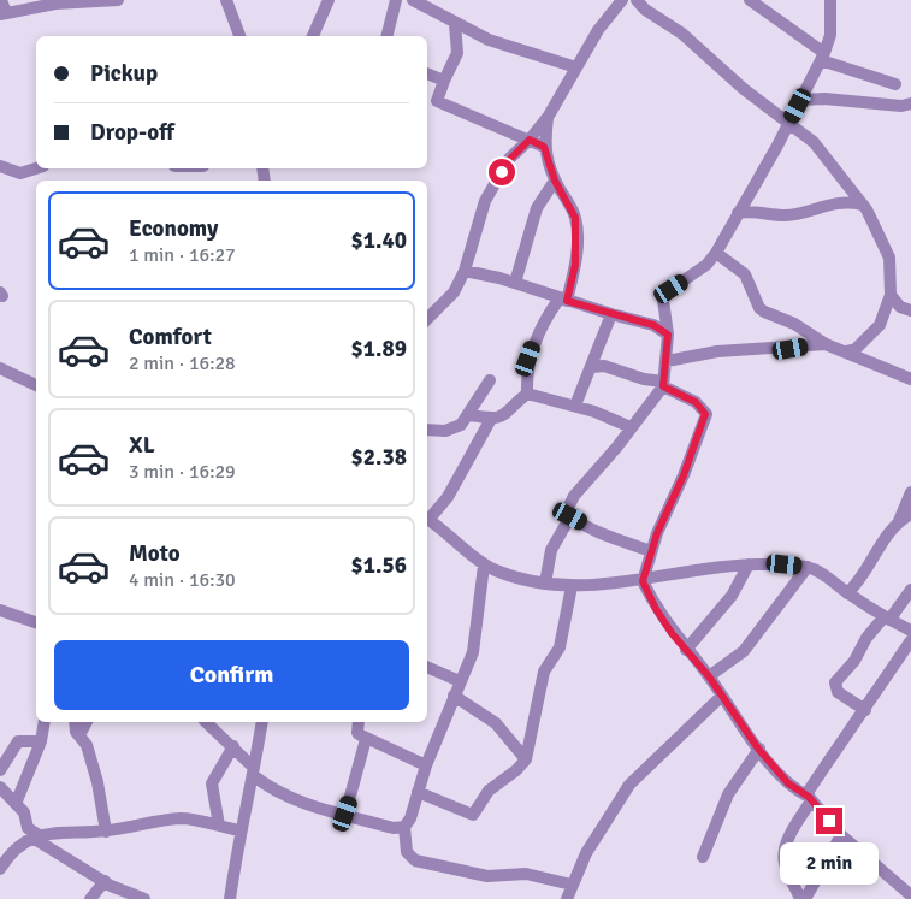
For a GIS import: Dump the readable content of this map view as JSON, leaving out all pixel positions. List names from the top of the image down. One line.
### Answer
{"page":{"banner":["Pickup","Drop-off"],"list":[{"name":"Economy","note":"1 min · 16:27","value":"$1.40"},{"name":"Comfort","note":"2 min · 16:28","value":"$1.89"},{"name":"XL","note":"3 min · 16:29","value":"$2.38"},{"name":"Moto","note":"4 min · 16:30","value":"$1.56"}],"buttons":"Confirm","bubble":"2 min"}}
